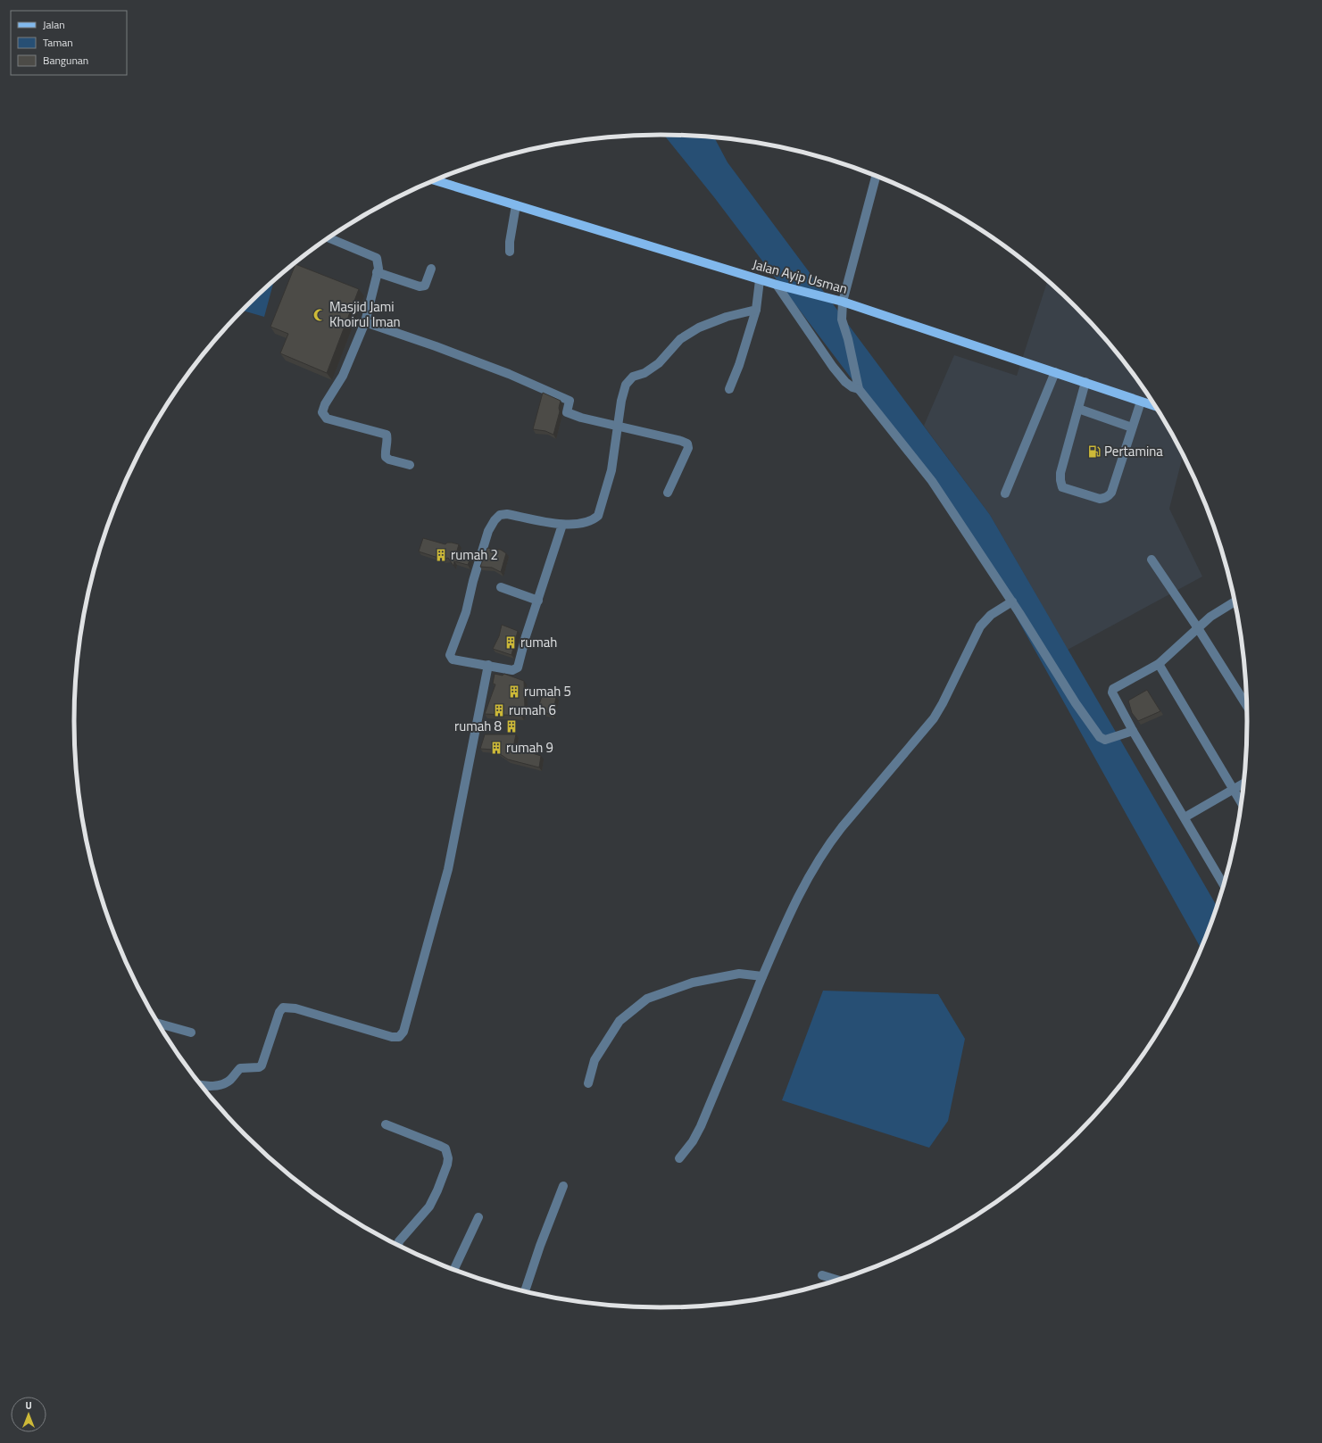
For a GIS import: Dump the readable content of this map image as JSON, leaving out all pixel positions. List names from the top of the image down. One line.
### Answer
{"streets":{"main road":["Jalan Ayip Usman"]},"places":{"mosque":["Masjid Jami Khoirul Iman"],"fuel station":["Pertamina"],"building":["rumah 2","rumah","rumah 5","rumah 6","rumah 8","rumah 9"]},"legend":["Jalan","Taman","Bangunan"],"north":"top"}
